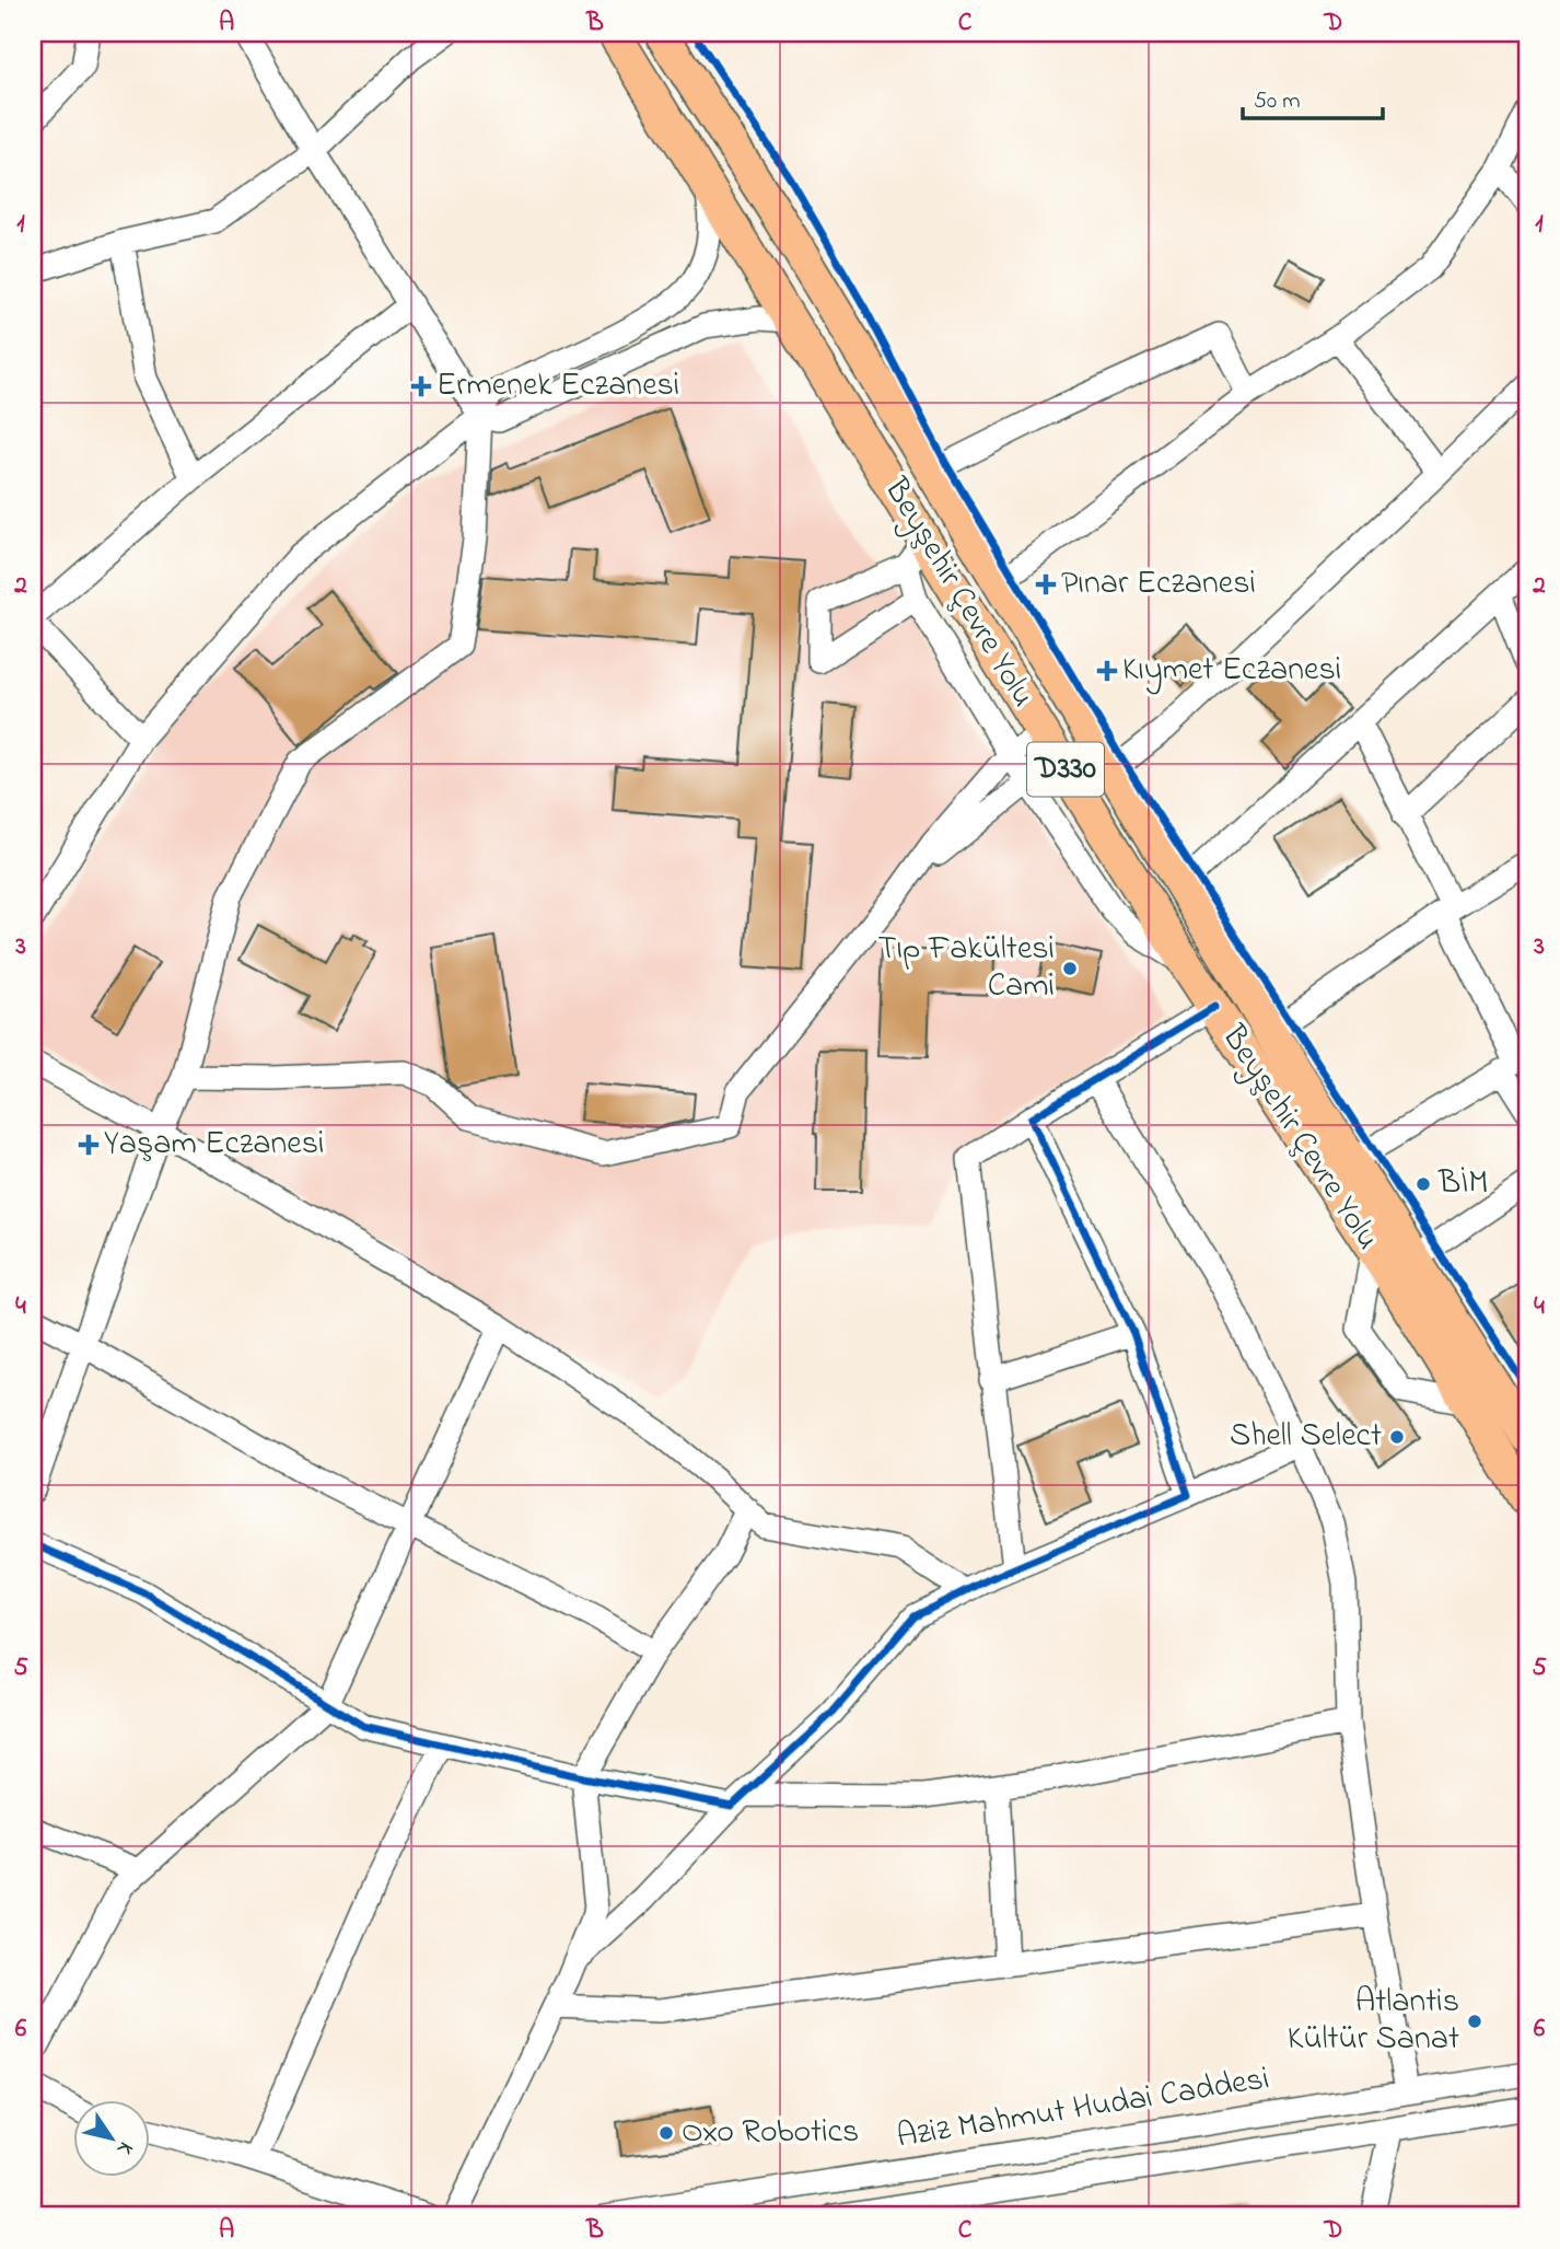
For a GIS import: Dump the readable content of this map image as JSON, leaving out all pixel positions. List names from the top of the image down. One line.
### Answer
{"streets":{"highway":["Beyşehir Çevre Yolu","D330"],"street":["Aziz Mahmut Hudai Caddesi"]},"places":{"health":["Ermenek Eczanesi","Pınar Eczanesi","Kıymet Eczanesi","Yaşam Eczanesi"],"other":["Tıp Fakültesi Cami","BİM","Shell Select","Atlantis Kültür Sanat","Oxo Robotics"]},"scale_bar":"50 m","north":"bottom right","grid":{"columns":["A","B","C","D"],"rows":["1","2","3","4","5","6"]}}
